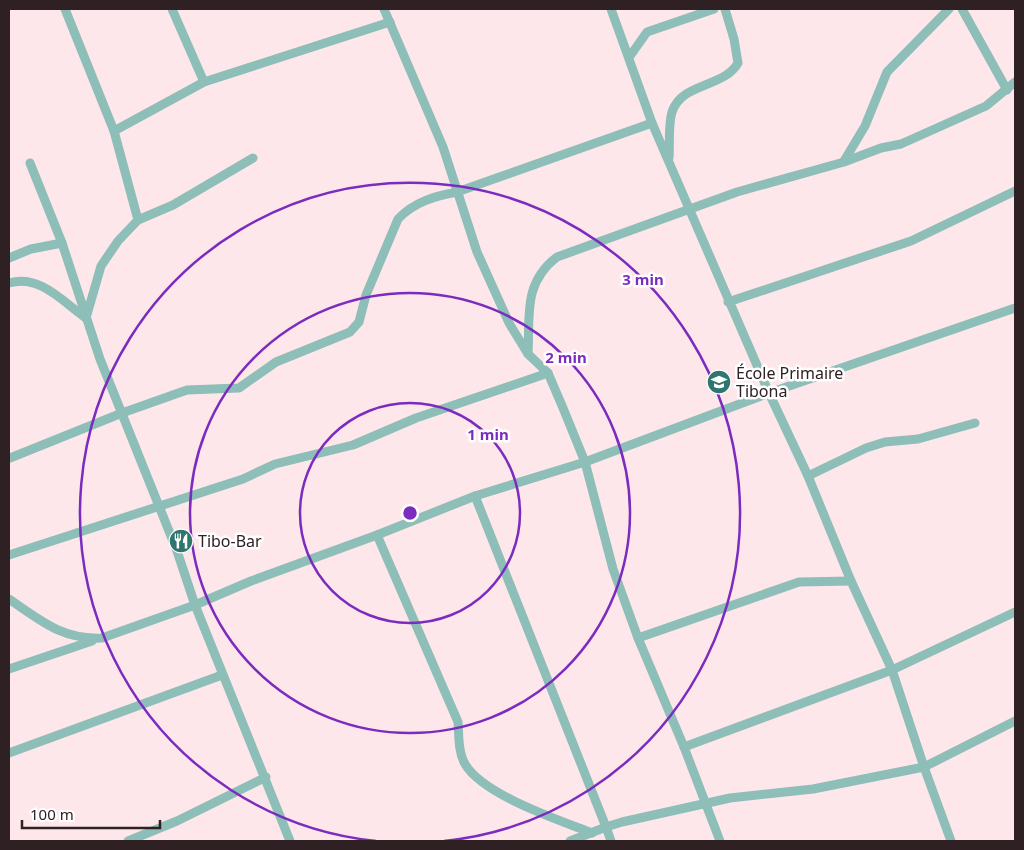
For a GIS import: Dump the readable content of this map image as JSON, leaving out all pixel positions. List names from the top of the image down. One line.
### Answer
{"places":{"school or university":["École Primaire Tibona"],"restaurant":["Tibo-Bar"]},"scale_bar":"100 m","rings":["3 min","2 min","1 min"]}
